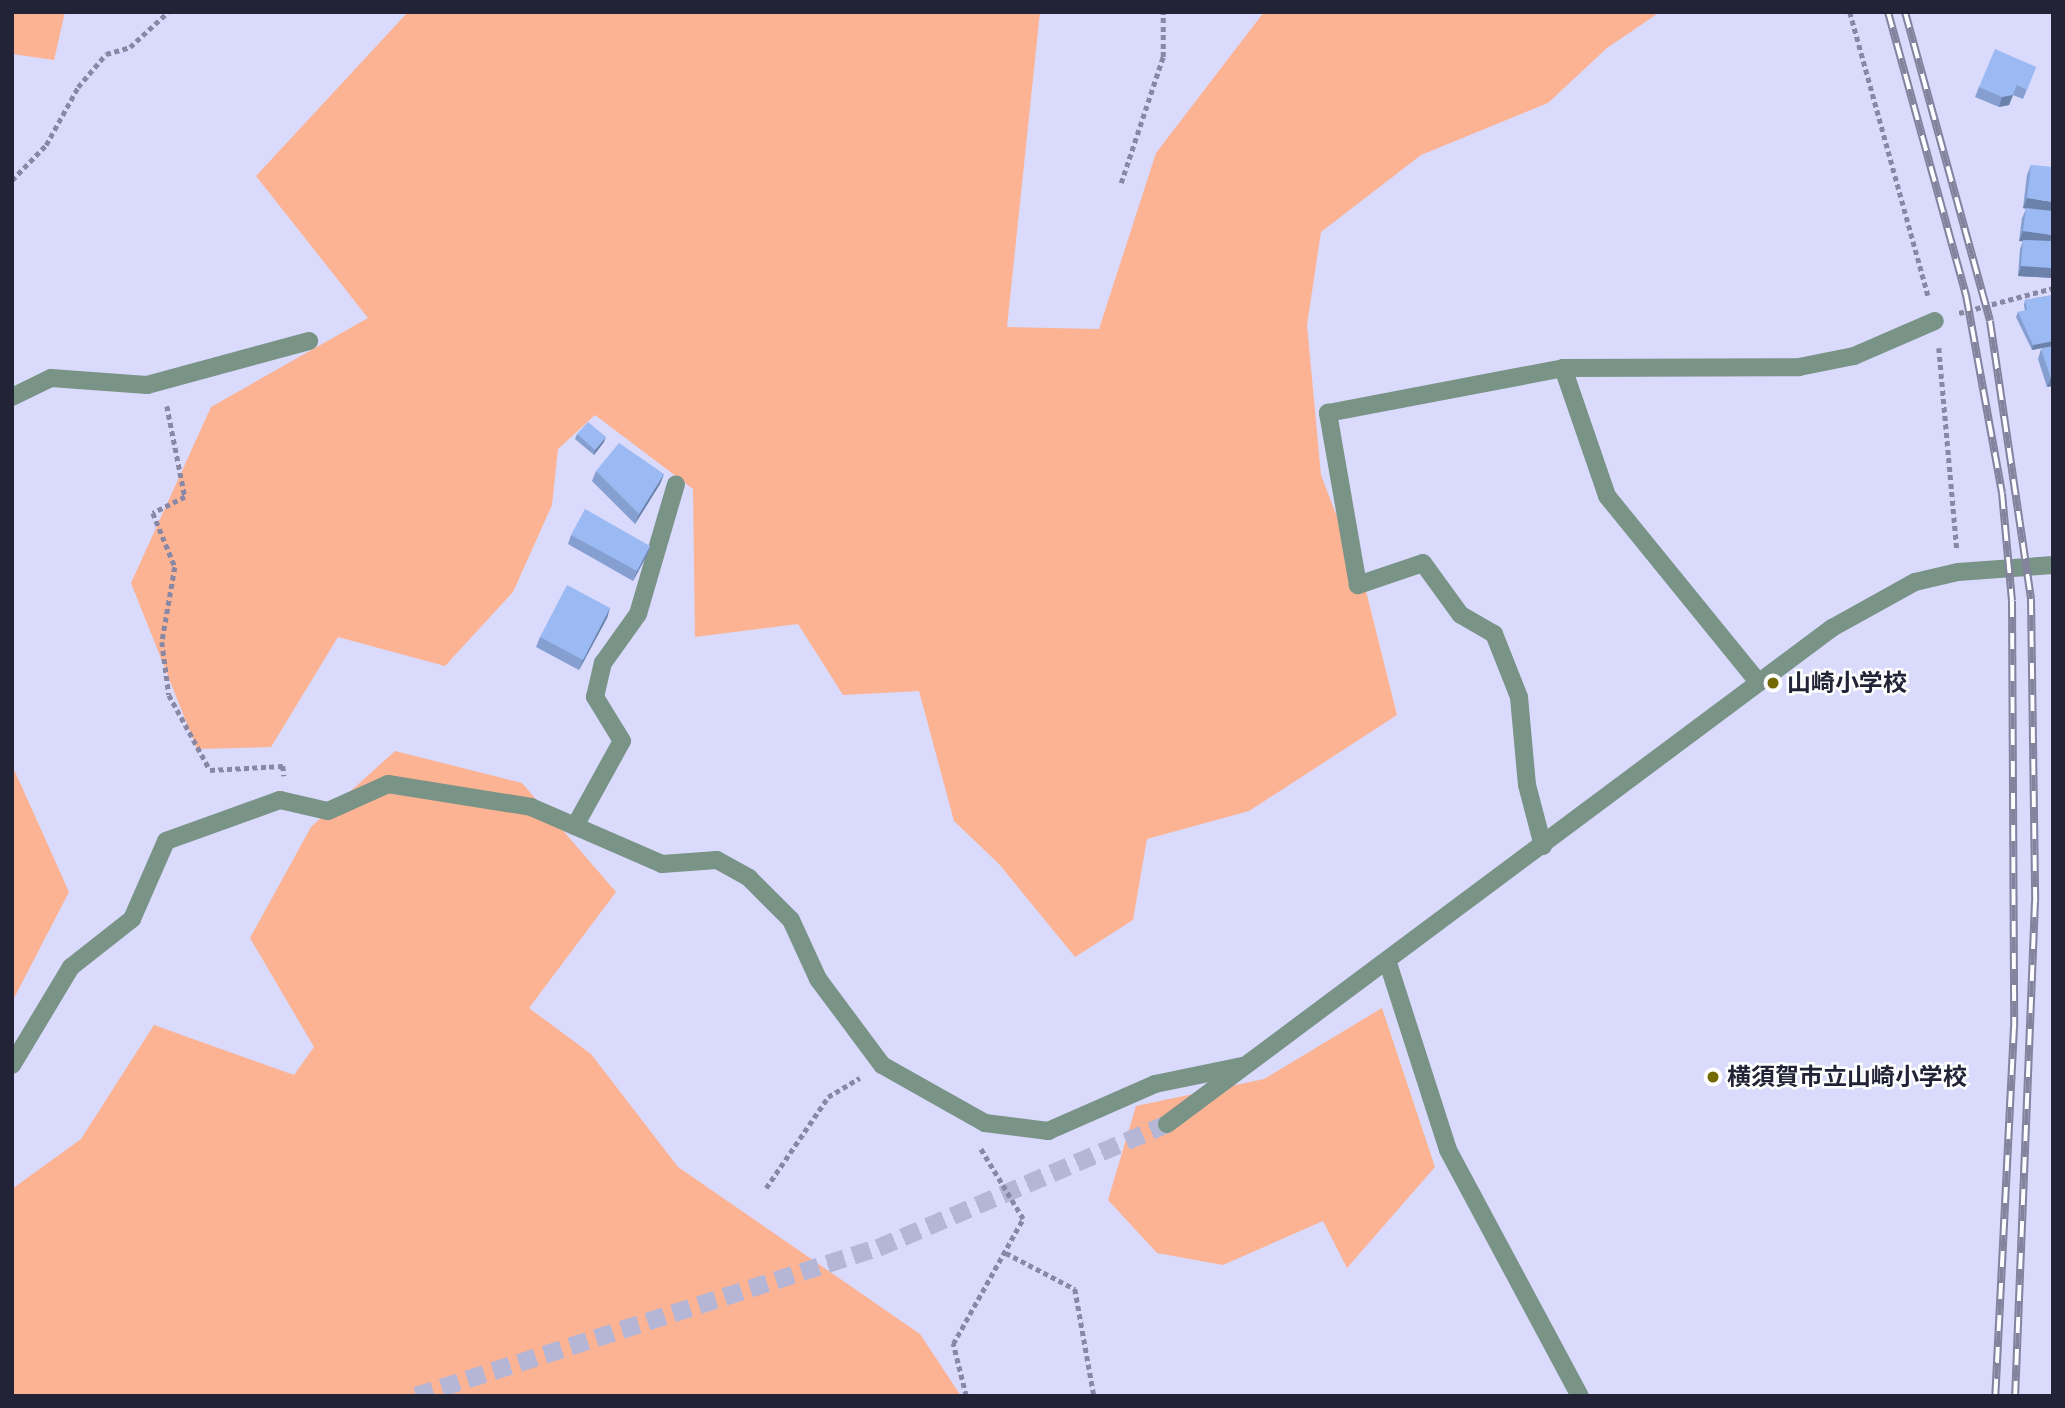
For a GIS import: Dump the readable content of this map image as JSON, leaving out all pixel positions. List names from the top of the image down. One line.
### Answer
{"places":["山崎小学校","横須賀市立山崎小学校"]}
